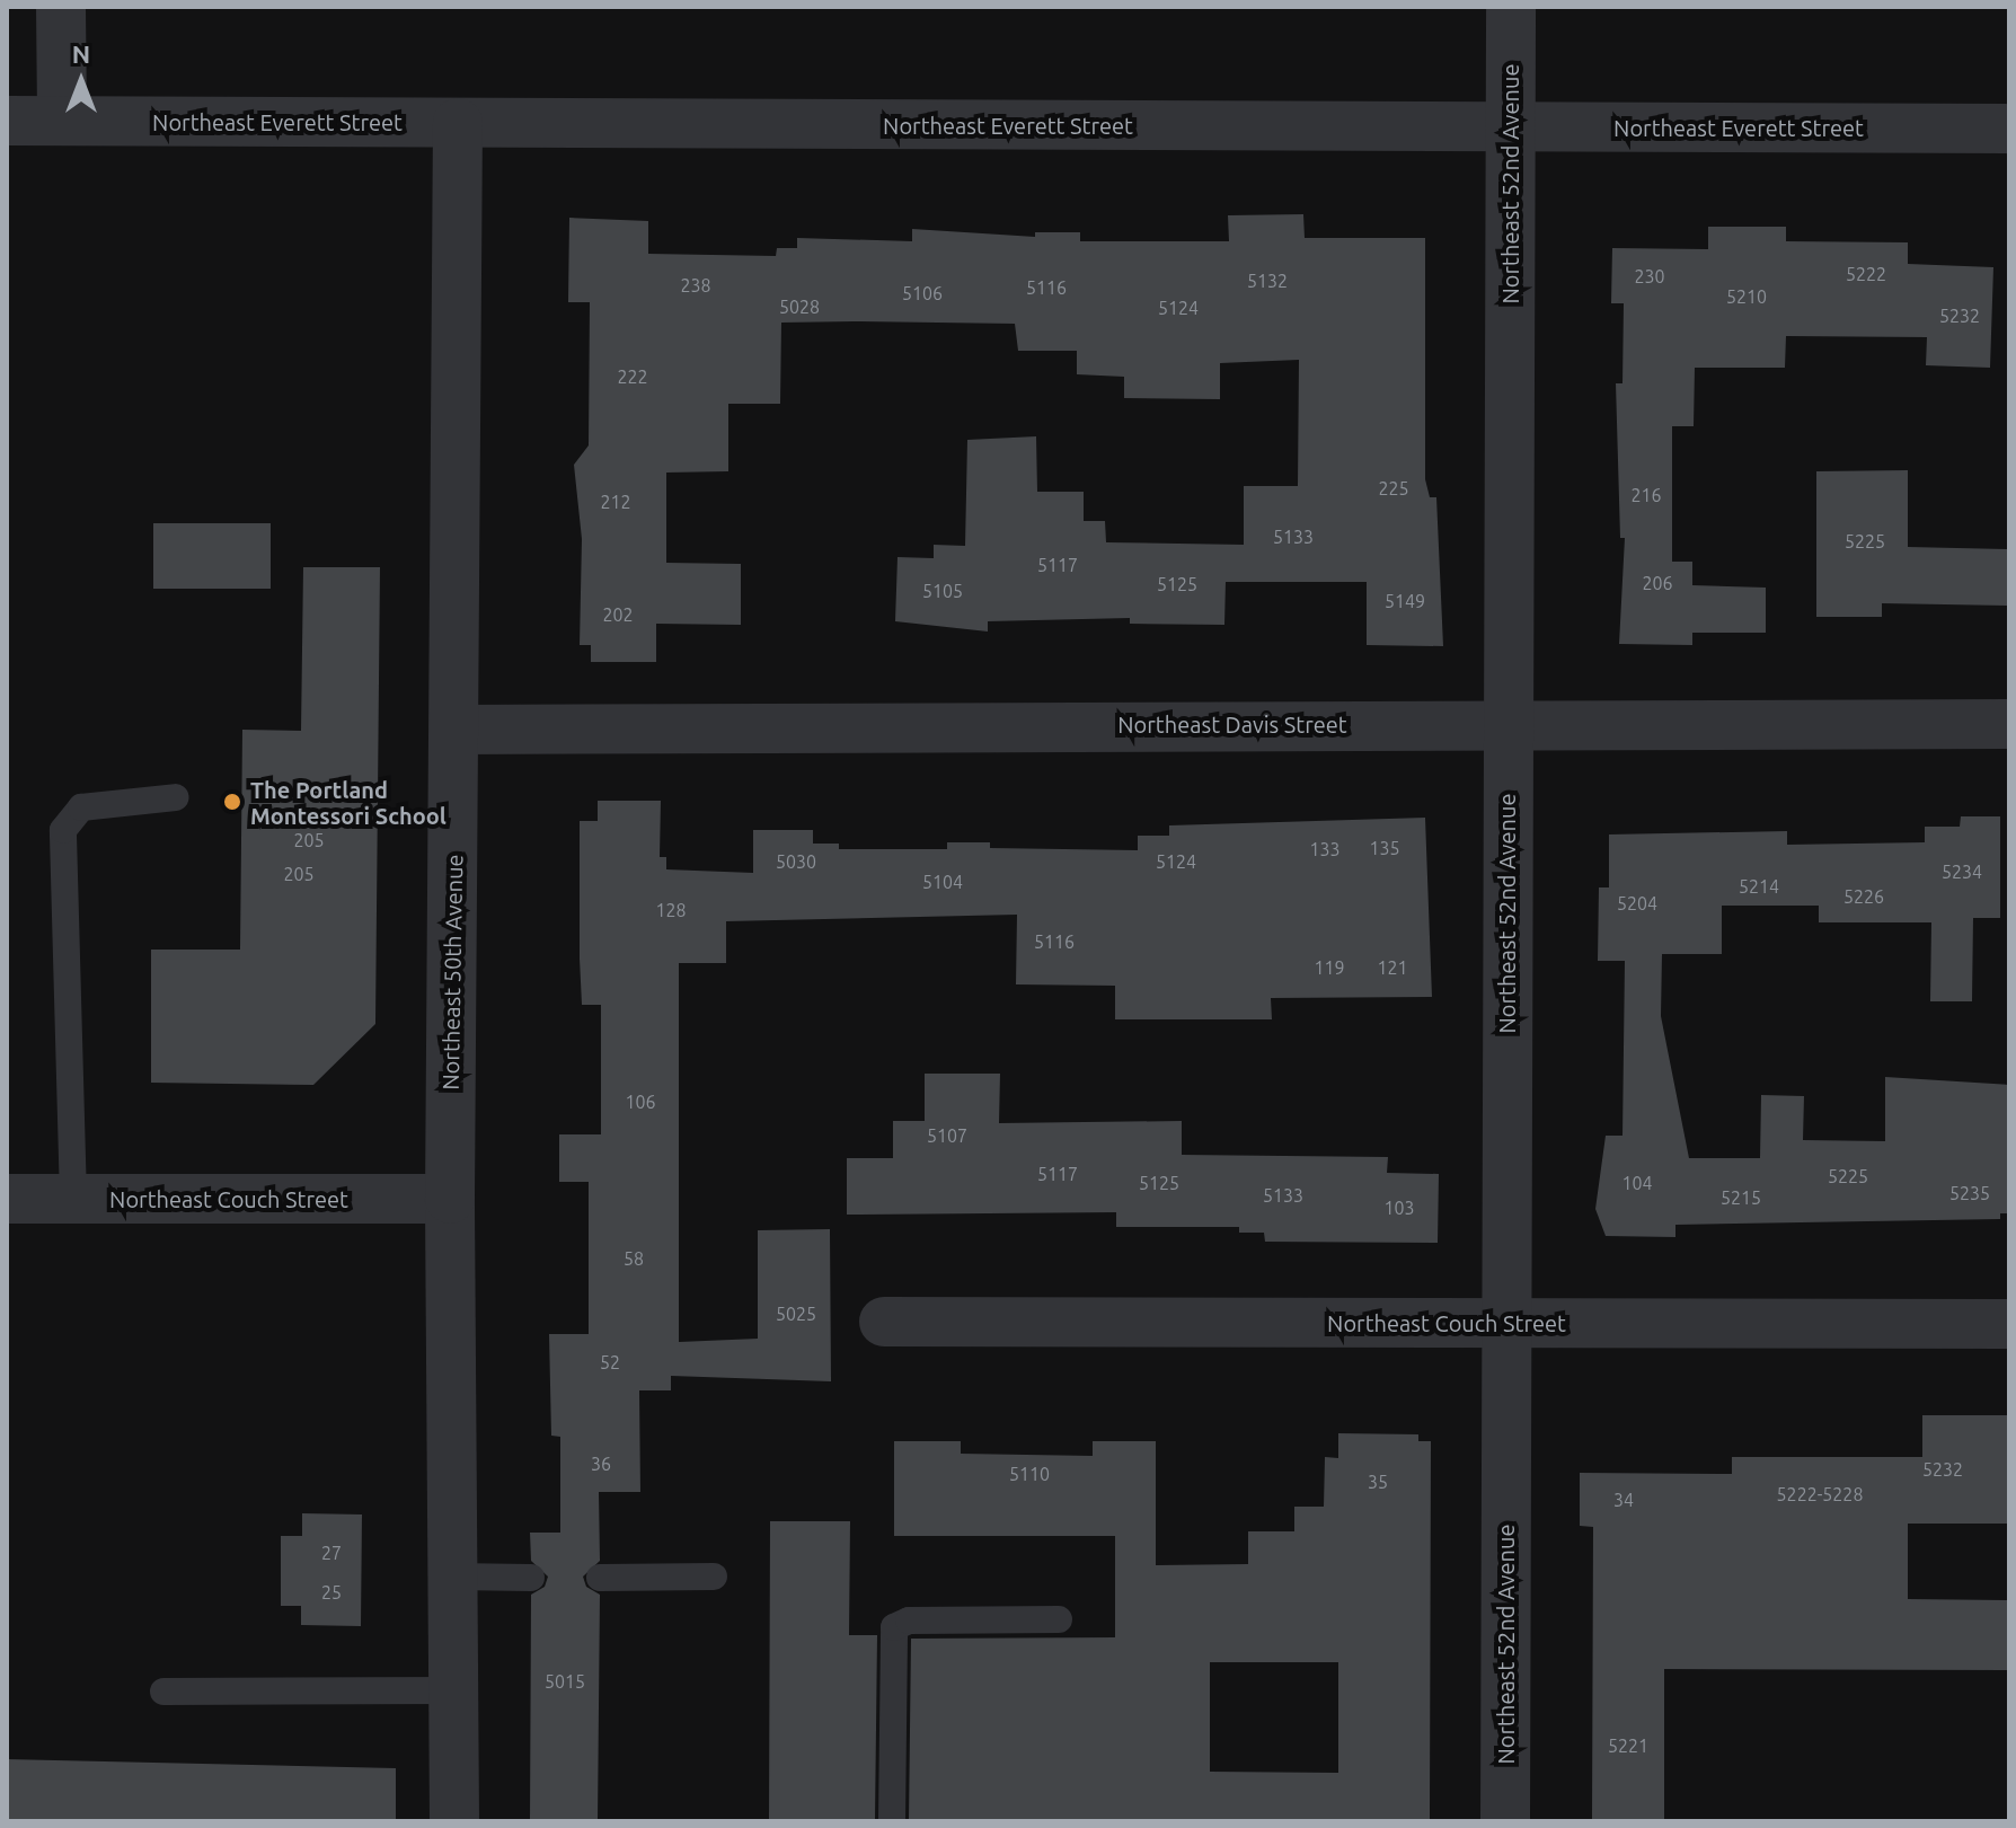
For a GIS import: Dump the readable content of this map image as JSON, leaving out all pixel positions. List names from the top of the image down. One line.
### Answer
{"streets":{"street":["Northeast Everett Street","Northeast 52nd Avenue","Northeast Davis Street","Northeast 50th Avenue","Northeast Couch Street"]},"crossings":[["Northeast Everett Street","Northeast 52nd Avenue"],["Northeast Everett Street","Northeast 50th Avenue"],["Northeast 52nd Avenue","Northeast Davis Street"],["Northeast 52nd Avenue","Northeast Couch Street"],["Northeast Davis Street","Northeast 50th Avenue"],["Northeast 50th Avenue","Northeast Couch Street"]],"places":["The Portland Montessori School"],"house_numbers":["5222","230","5132","238","5116","5106","5210","5028","5124","5232","222","225","216","212","5133","5225","5117","206","5125","5105","5149","202","205","135","133","5030","5124","5234","205","5104","5214","5226","5204","128","5116","119","121","106","5107","5117","5225","5125","104","5235","5133","5215","103","58","5025","52","36","5232","5110","35","5222-5228","34","27","25","5015","5221"],"north":"top"}
